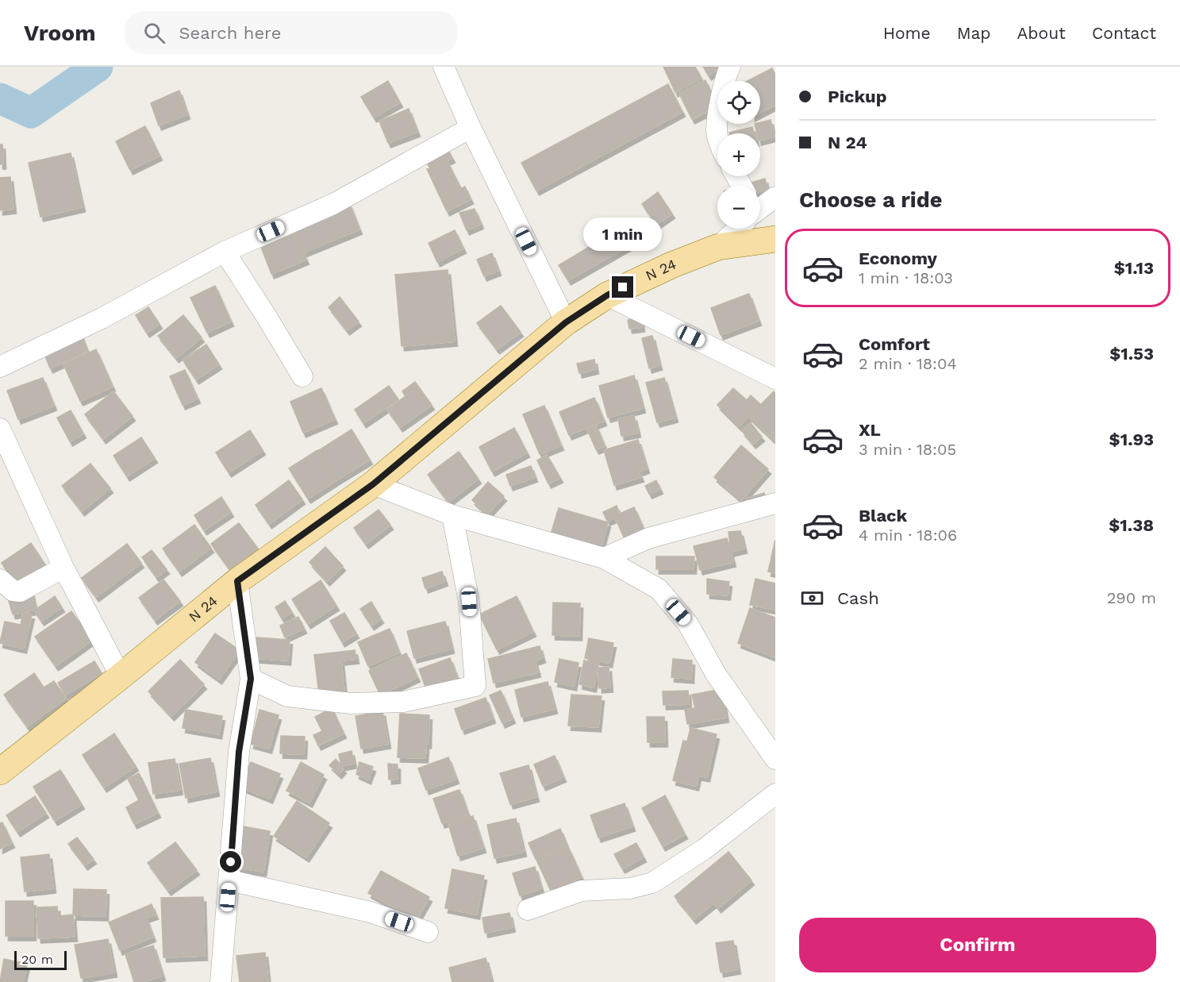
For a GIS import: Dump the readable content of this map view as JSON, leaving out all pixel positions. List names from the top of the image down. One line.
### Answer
{"streets":{"main road":["N 24"]},"scale_bar":"20 m","page":{"header":"Vroom","search":"Search here","nav":["Home","Map","About","Contact"],"banner":["Pickup","N 24"],"map_buttons":["+","−"],"heading":"Choose a ride","bubble":"1 min","list":[{"name":"Economy","note":"1 min · 18:03","value":"$1.13"},{"name":"Comfort","note":"2 min · 18:04","value":"$1.53"},{"name":"XL","note":"3 min · 18:05","value":"$1.93"},{"name":"Black","note":"4 min · 18:06","value":"$1.38"}],"pay":["Cash","290 m"],"buttons":"Confirm","scale":"20 m"}}
